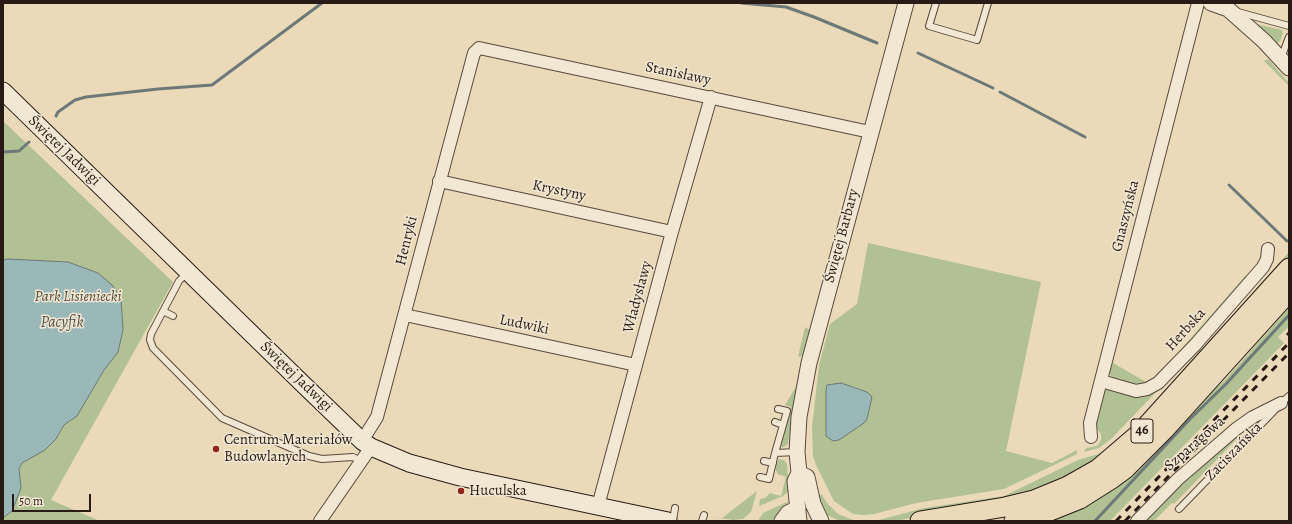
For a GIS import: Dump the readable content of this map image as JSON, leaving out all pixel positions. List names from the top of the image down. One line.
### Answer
{"streets":{"main road":["Świętej Jadwigi","46"],"street":["Stanisławy","Krystyny","Gnaszyńska","Świętej Barbary","Henryki","Władysławy","Ludwiki","Herbska","Szparagowa"],"lane":["Zaciszańska"]},"crossings":[["Stanisławy","Świętej Barbary"],["Stanisławy","Henryki"],["Stanisławy","Władysławy"],["Świętej Jadwigi","Henryki"],["Świętej Jadwigi","Władysławy"],["Krystyny","Henryki"],["Krystyny","Władysławy"],["Gnaszyńska","Herbska"],["Henryki","Ludwiki"],["Władysławy","Ludwiki"],["Szparagowa","Zaciszańska"]],"water":["Pacyfik"],"parks":["Park Lisieniecki"],"places":["Centrum Materiałów Budowlanych","Huculska"],"scale_bar":"50 m"}
